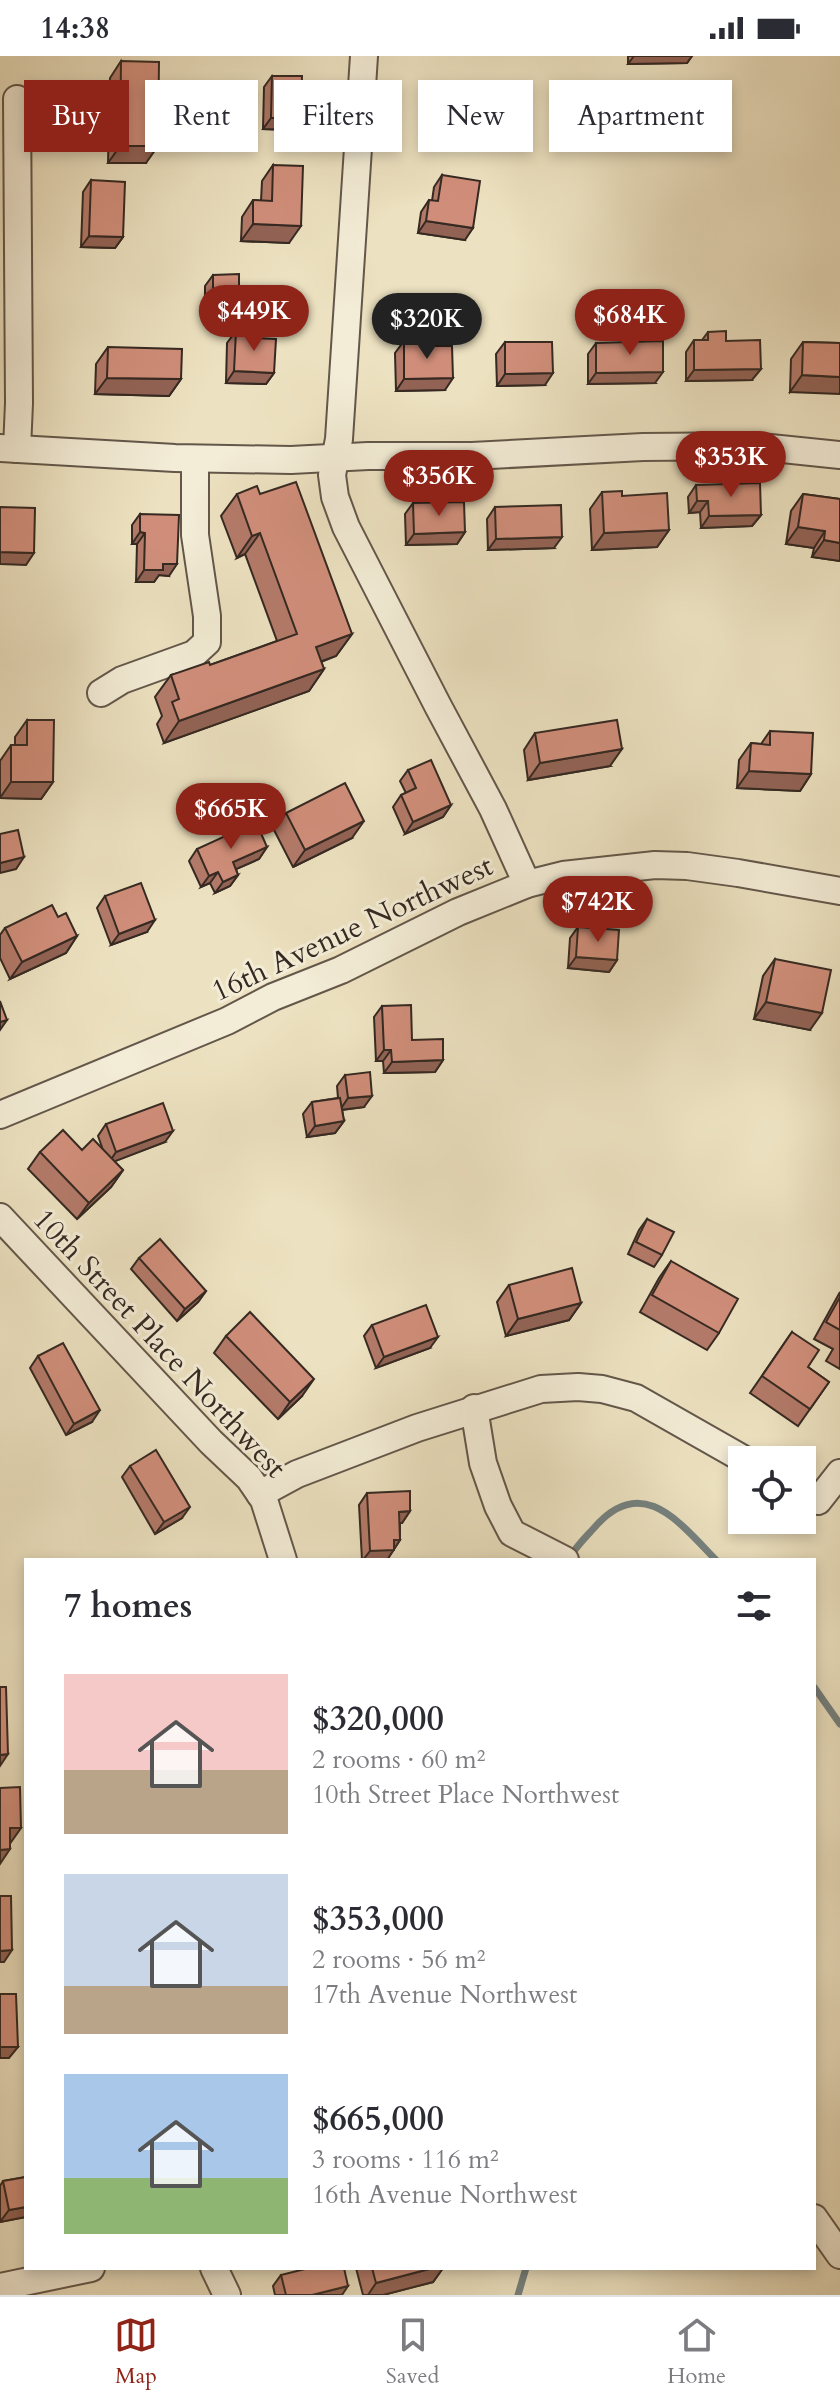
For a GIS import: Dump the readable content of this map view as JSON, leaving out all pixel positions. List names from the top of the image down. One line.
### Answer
{"streets":{"street":["16th Avenue Northwest","10th Street Place Northwest"]},"page":{"status":"14:38","chip":["Buy","Rent","Filters","New","Apartment"],"price":["$449K","$684K","$320K","$353K","$356K","$665K","$742K"],"heading":"7 homes","list":[{"name":"$320,000","note":"2 rooms · 60 m² · 10th Street Place Northwest"},{"name":"$353,000","note":"2 rooms · 56 m² · 17th Avenue Northwest"},{"name":"$665,000","note":"3 rooms · 116 m² · 16th Avenue Northwest"}],"tabs":["Map","Saved","Home"]}}
